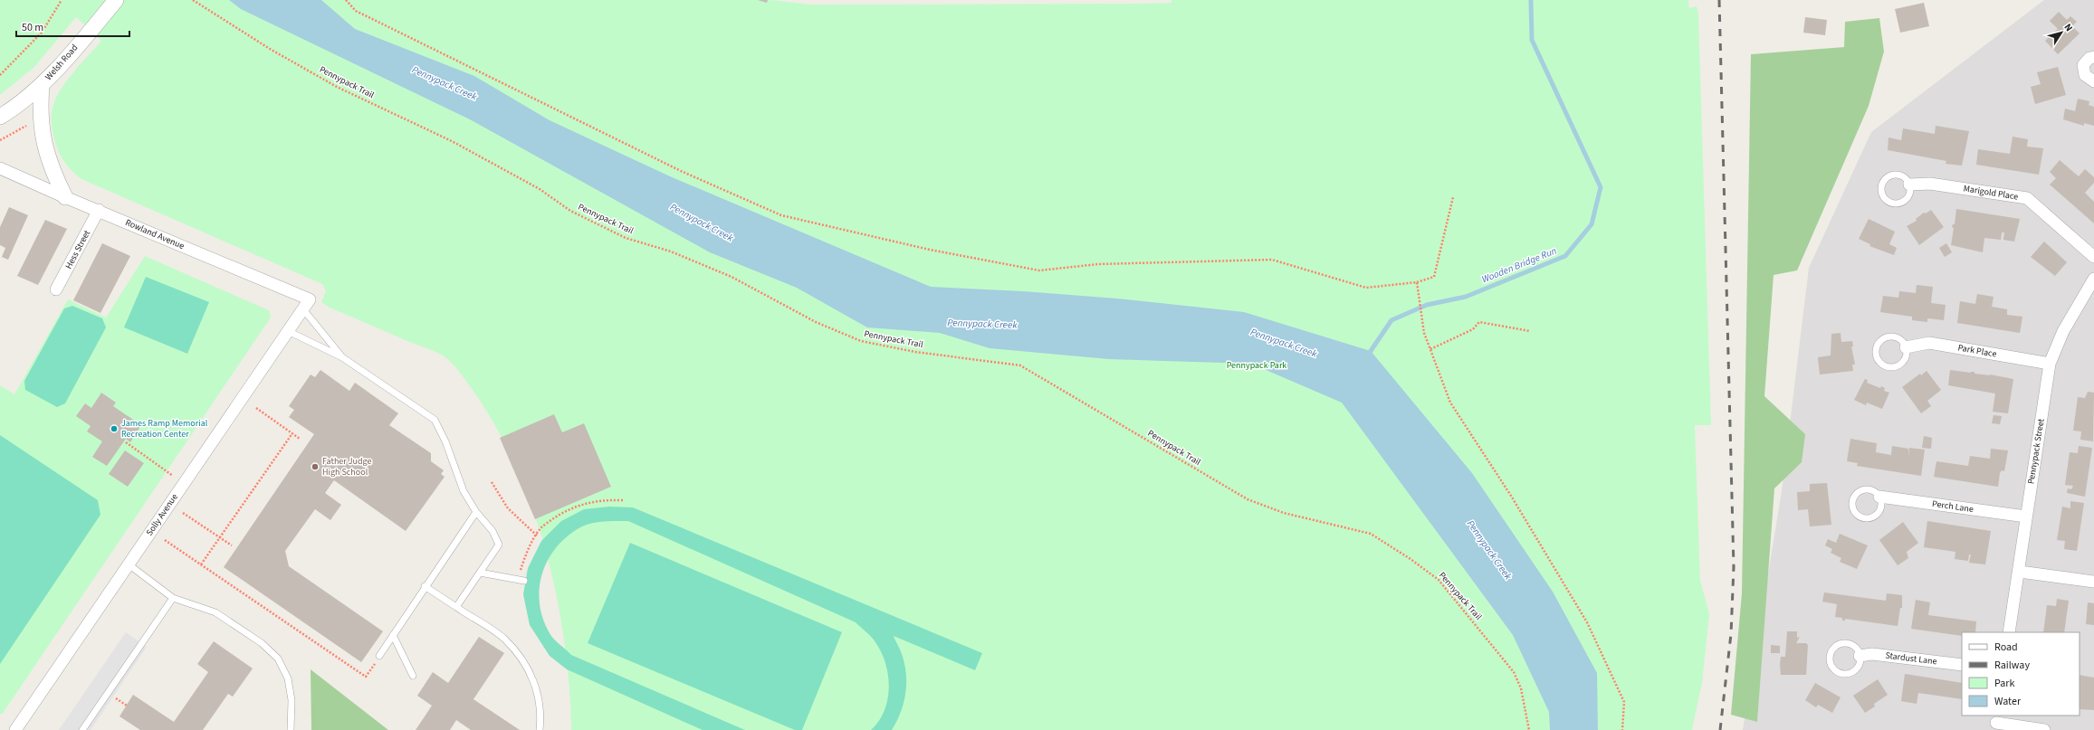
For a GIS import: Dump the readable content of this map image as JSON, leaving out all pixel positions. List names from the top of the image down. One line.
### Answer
{"streets":{"street":["Welsh Road","Marigold Place","Rowland Avenue","Hess Street","Park Place","Pennypack Street","Perch Lane","Solly Avenue","Stardust Lane"],"path":["Pennypack Trail"]},"crossings":[["Rowland Avenue","Hess Street"],["Rowland Avenue","Solly Avenue"],["Park Place","Pennypack Street"],["Pennypack Street","Perch Lane"]],"water":["Pennypack Creek","Wooden Bridge Run"],"parks":["Pennypack Park"],"places":["James Ramp Memorial Recreation Center","Father Judge High School"],"legend":["Road","Railway","Park","Water"],"scale_bar":"50 m","north":"top right"}
